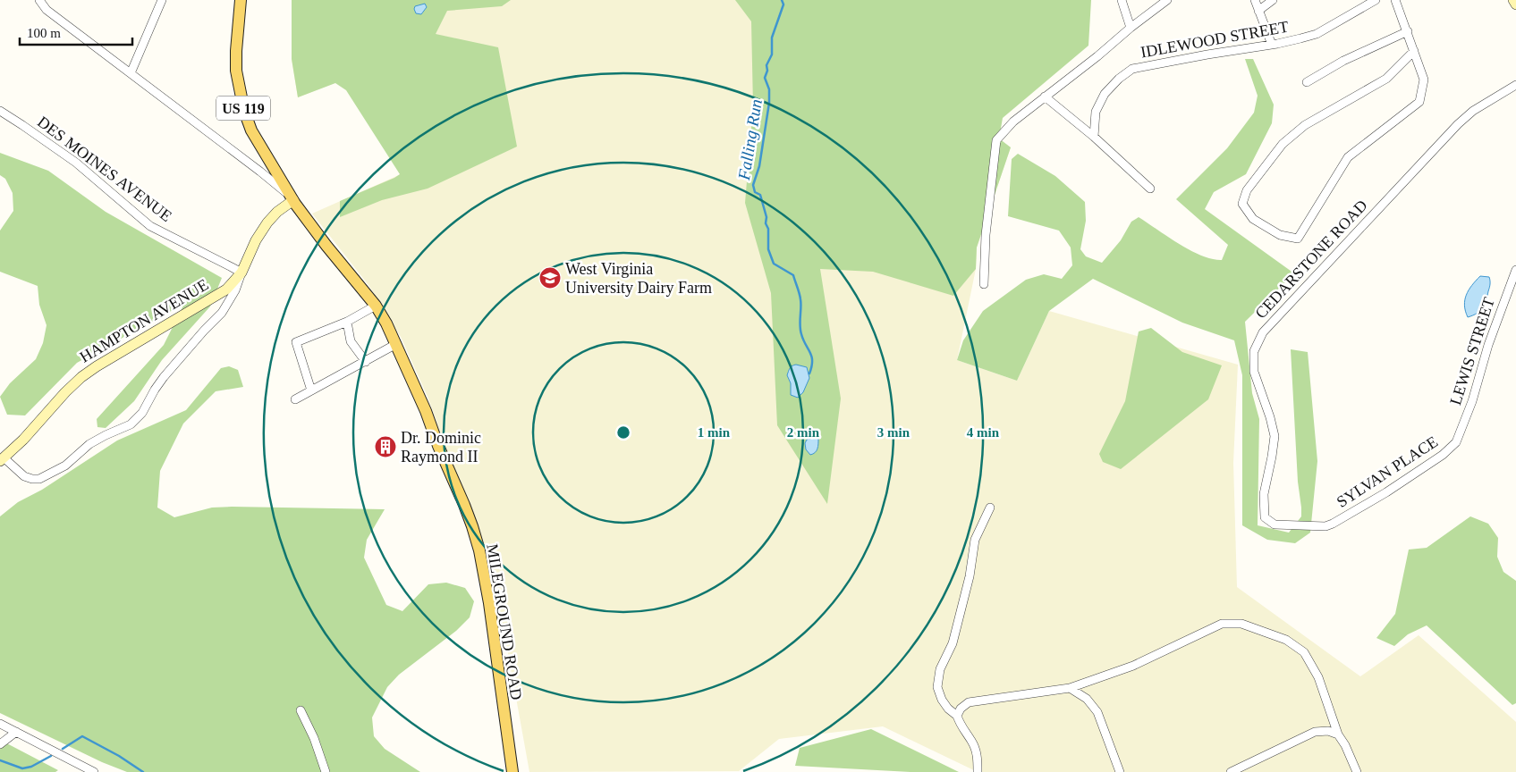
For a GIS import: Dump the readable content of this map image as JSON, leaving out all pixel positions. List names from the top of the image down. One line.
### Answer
{"streets":{"main road":["US 119","MILEGROUND ROAD"],"street":["IDLEWOOD STREET","DES MOINES AVENUE","CEDARSTONE ROAD","HAMPTON AVENUE","LEWIS STREET","SYLVAN PLACE"]},"crossings":[["US 119","HAMPTON AVENUE"],["US 119","MILEGROUND ROAD"],["DES MOINES AVENUE","HAMPTON AVENUE"],["CEDARSTONE ROAD","SYLVAN PLACE"],["HAMPTON AVENUE","MILEGROUND ROAD"],["LEWIS STREET","SYLVAN PLACE"]],"water":["Falling Run"],"places":{"school or university":["West Virginia University Dairy Farm"],"building":["Dr. Dominic Raymond II"]},"scale_bar":"100 m","rings":["1 min","2 min","3 min","4 min"]}
